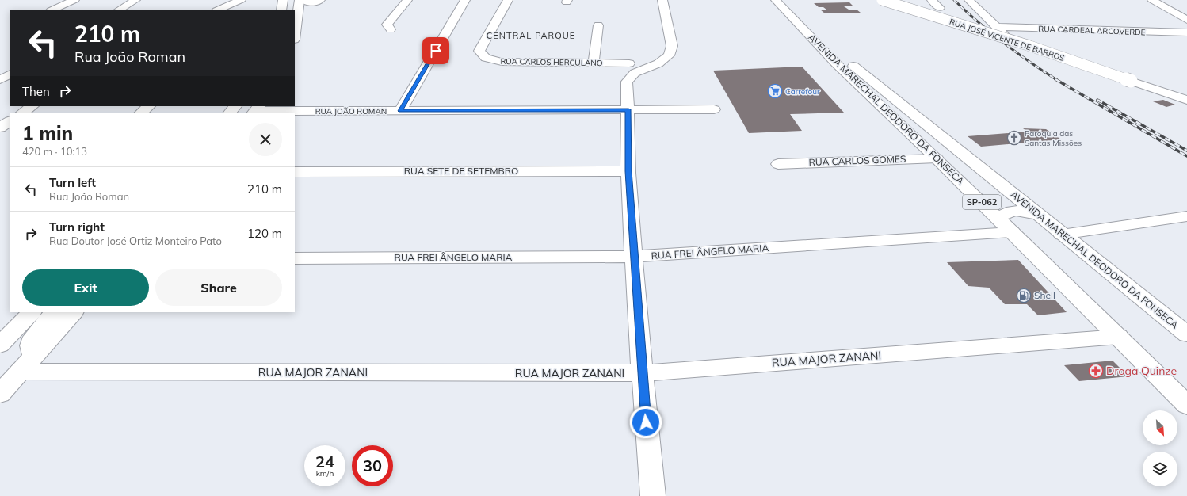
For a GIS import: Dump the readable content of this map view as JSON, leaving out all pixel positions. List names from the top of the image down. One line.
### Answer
{"streets":{"street":["RUA CARDEAL ARCOVERDE","RUA JOSÉ VICENTE DE BARROS","RUA CARLOS HERCULANO","AVENIDA MARECHAL DEODORO DA FONSECA","RUA JOÃO ROMAN","RUA CARLOS GOMES","RUA SETE DE SETEMBRO","SP-062","RUA FREI ÂNGELO MARIA","RUA MAJOR ZANANI"]},"crossings":[["AVENIDA MARECHAL DEODORO DA FONSECA","RUA CARLOS GOMES"],["AVENIDA MARECHAL DEODORO DA FONSECA","RUA FREI ÂNGELO MARIA"],["AVENIDA MARECHAL DEODORO DA FONSECA","RUA MAJOR ZANANI"]],"districts":["CENTRAL PARQUE"],"places":{"supermarket":["Carrefour"],"church":["Paróquia das Santas Missões"],"fuel station":["Shell"],"pharmacy":["Droga Quinze"]},"north":"bottom right","page":{"turn":["210 m","Rua João Roman"],"then":"Then","heading":["1 min","420 m · 10:13"],"list":[{"name":"Turn left","note":"Rua João Roman","value":"210 m"},{"name":"Turn right","note":"Rua Doutor José Ortiz Monteiro Pato","value":"120 m"}],"buttons":["Exit","Share"],"speed":"24 km/h","limit":"30"}}
